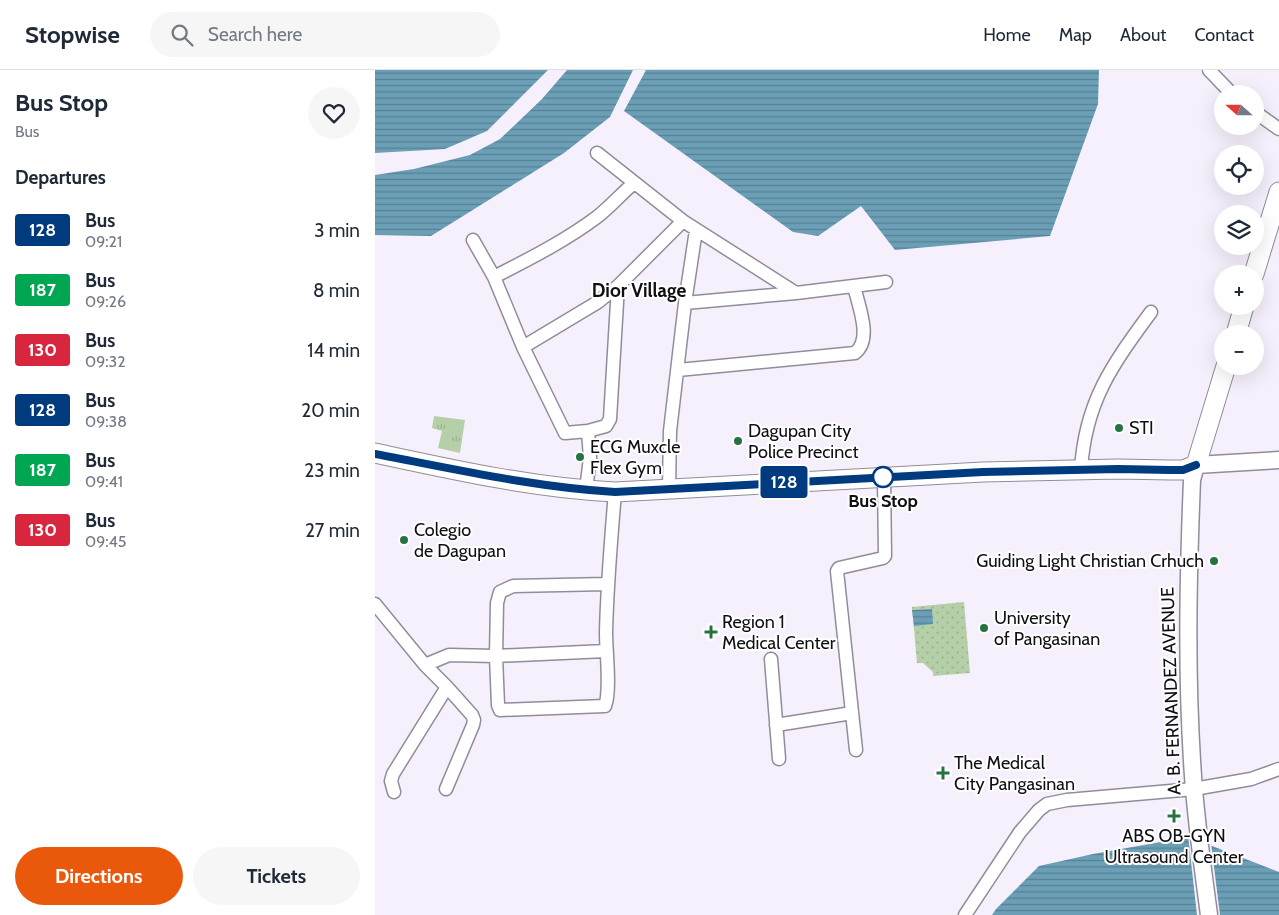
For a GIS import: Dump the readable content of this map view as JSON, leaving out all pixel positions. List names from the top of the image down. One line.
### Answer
{"streets":{"main road":["A. B. FERNANDEZ AVENUE"]},"districts":["Dior Village"],"places":{"other":["STI","Dagupan City Police Precinct","ECG Muxcle Flex Gym","Bus Stop","Colegio de Dagupan","Guiding Light Christian Crhuch","University of Pangasinan"],"health":["Region 1 Medical Center","The Medical City Pangasinan","ABS OB-GYN Ultrasound Center"]},"lines":["bus line 128"],"north":"left","page":{"header":"Stopwise","search":"Search here","nav":["Home","Map","About","Contact"],"heading":[["Bus Stop","Bus"],"Departures"],"on_map":"128","map_buttons":["+","−"],"list":[{"mark":"128","name":"Bus","note":"09:21","value":"3 min"},{"mark":"187","name":"Bus","note":"09:26","value":"8 min"},{"mark":"130","name":"Bus","note":"09:32","value":"14 min"},{"mark":"128","name":"Bus","note":"09:38","value":"20 min"},{"mark":"187","name":"Bus","note":"09:41","value":"23 min"},{"mark":"130","name":"Bus","note":"09:45","value":"27 min"}],"buttons":["Directions","Tickets"]}}
